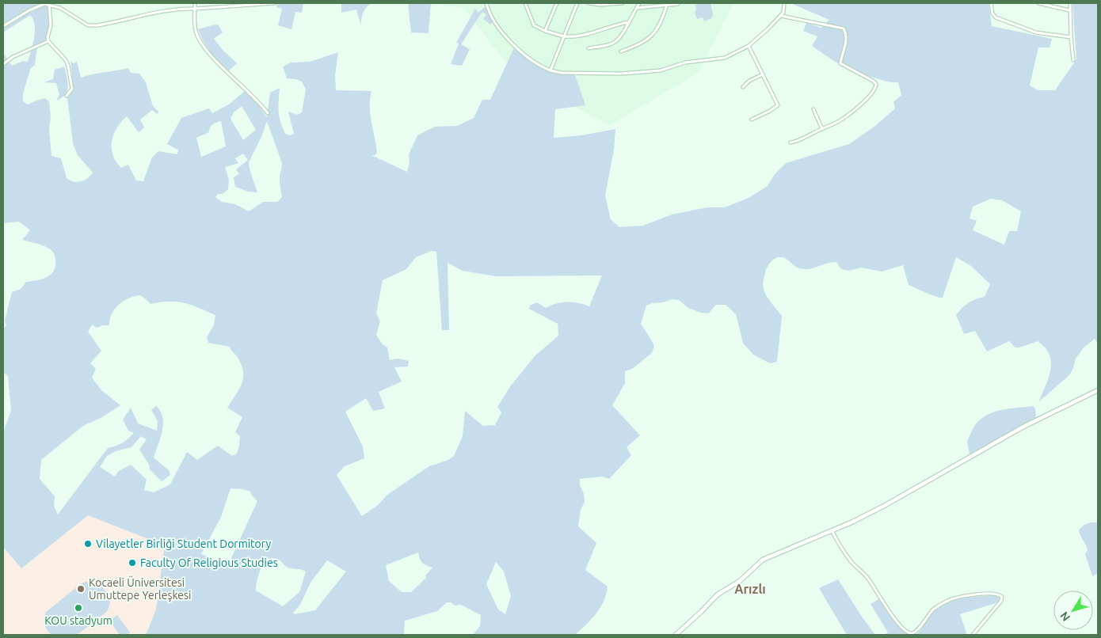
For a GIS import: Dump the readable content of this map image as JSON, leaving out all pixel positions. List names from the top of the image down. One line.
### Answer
{"districts":["Arızlı"],"places":["Vilayetler Birliği Student Dormitory","Faculty Of Religious Studies","Kocaeli Üniversitesi Umuttepe Yerleşkesi","KOU stadyum"],"north":"bottom left"}
